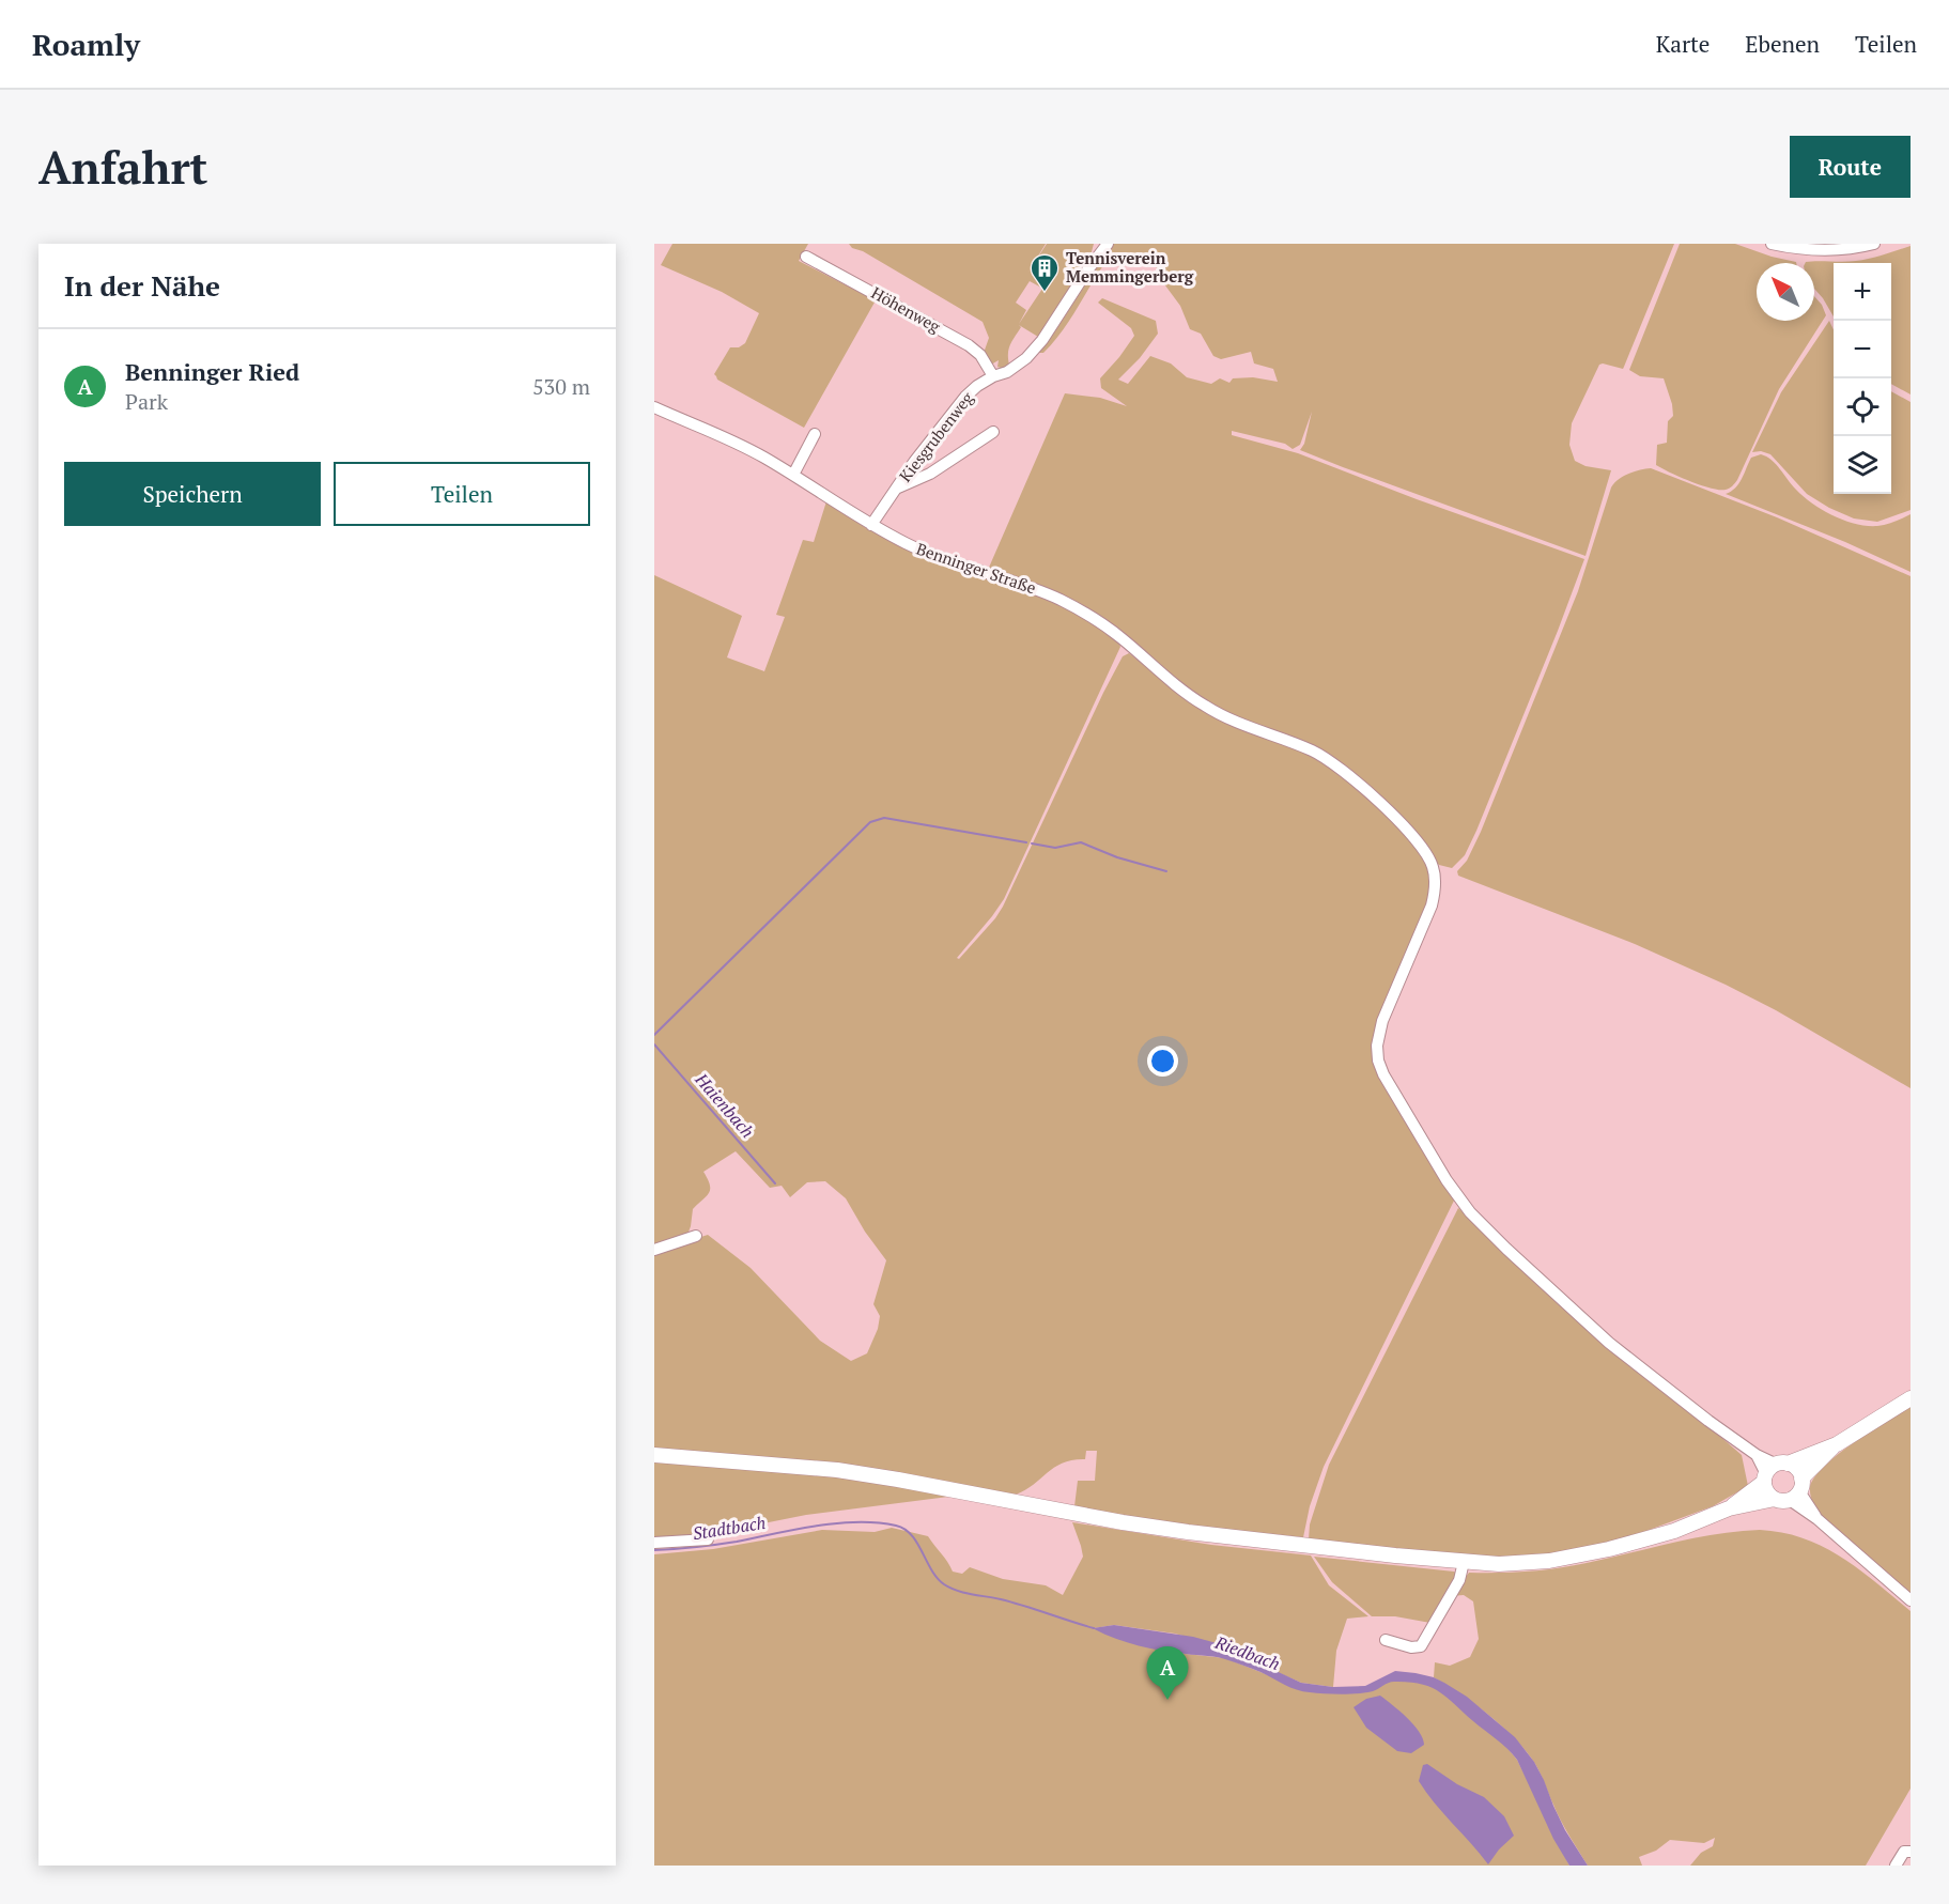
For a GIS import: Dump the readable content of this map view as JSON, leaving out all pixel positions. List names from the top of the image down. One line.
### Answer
{"streets":{"street":["Höhenweg","Kiesgrubenweg","Benninger Straße"]},"crossings":[["Höhenweg","Kiesgrubenweg"],["Kiesgrubenweg","Benninger Straße"]],"water":["Haienbach","Stadtbach","Riedbach"],"places":{"building":["Tennisverein Memmingerberg"]},"north":"top left","page":{"header":"Roamly","nav":["Karte","Ebenen","Teilen"],"buttons":["Route",["Speichern","Teilen"]],"title":"Anfahrt","heading":"In der Nähe","map_buttons":["+","−"],"list":[{"mark":"A","name":"Benninger Ried","note":"Park","value":"530 m"}],"pins":"A"}}
